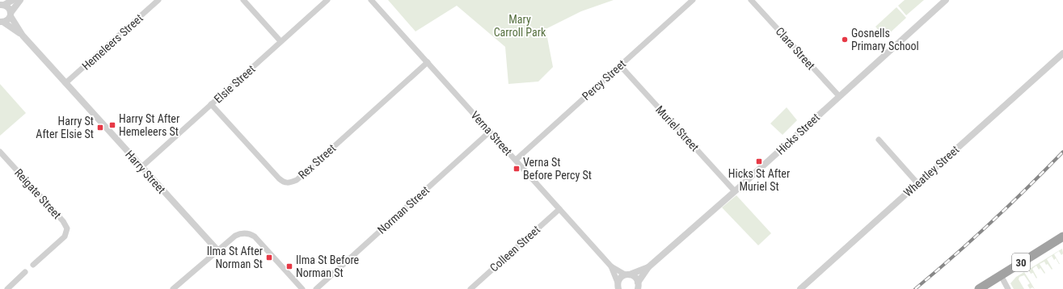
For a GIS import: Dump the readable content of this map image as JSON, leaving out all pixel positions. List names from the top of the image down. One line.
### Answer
{"streets":{"highway":["30"],"street":["Hemeleers Street","Clara Street","Percy Street","Elsie Street","Muriel Street","Verna Street","Hicks Street","Rex Street","Wheatley Street","Harry Street","Reigate Street","Norman Street","Colleen Street"]},"crossings":[["Hemeleers Street","Harry Street"],["Clara Street","Hicks Street"],["Percy Street","Muriel Street"],["Percy Street","Verna Street"],["Elsie Street","Rex Street"],["Elsie Street","Harry Street"],["Muriel Street","Hicks Street"],["Verna Street","Hicks Street"],["Verna Street","Rex Street"],["Verna Street","Norman Street"],["Verna Street","Colleen Street"]],"parks":["Mary Carroll Park"],"places":{"other":["Gosnells Primary School"],"transit":["Harry St After Hemeleers St","Harry St After Elsie St","Hicks St After Muriel St","Verna St Before Percy St","Ilma St After Norman St","Ilma St Before Norman St"]}}
